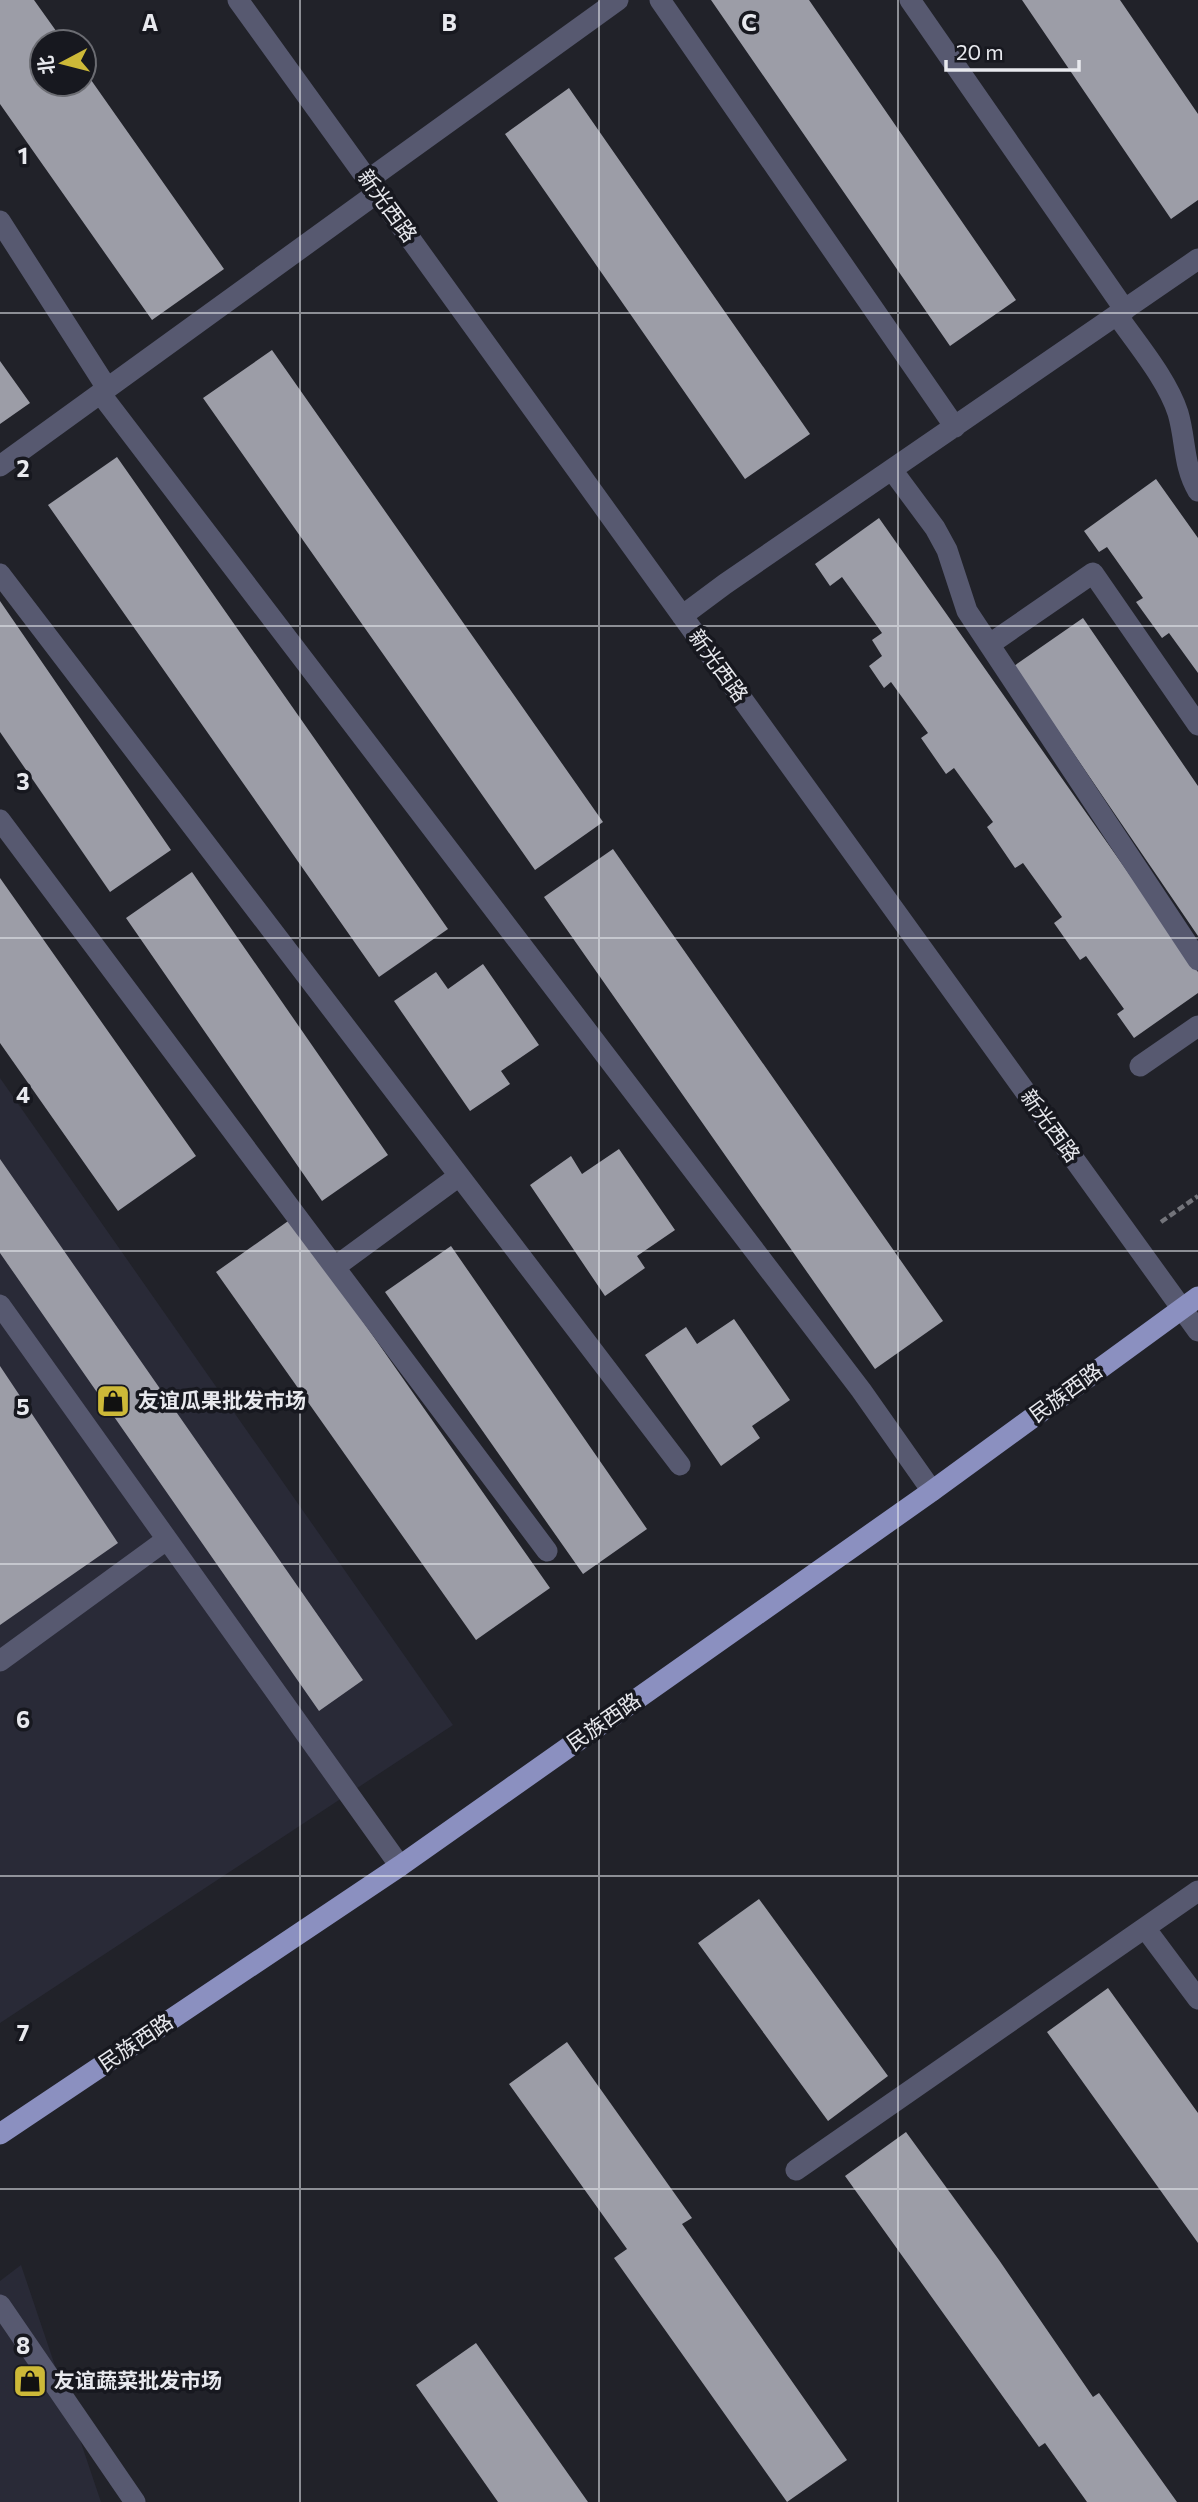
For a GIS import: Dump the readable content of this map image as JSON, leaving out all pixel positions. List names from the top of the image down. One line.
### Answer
{"streets":{"main road":["民族西路"],"street":["新光西路"]},"crossings":[["新光西路","民族西路"]],"places":{"shop":["友谊瓜果批发市场","友谊蔬菜批发市场"]},"scale_bar":"20 m","north":"left","grid":{"columns":["A","B","C"],"rows":["1","2","3","4","5","6","7","8"]}}
